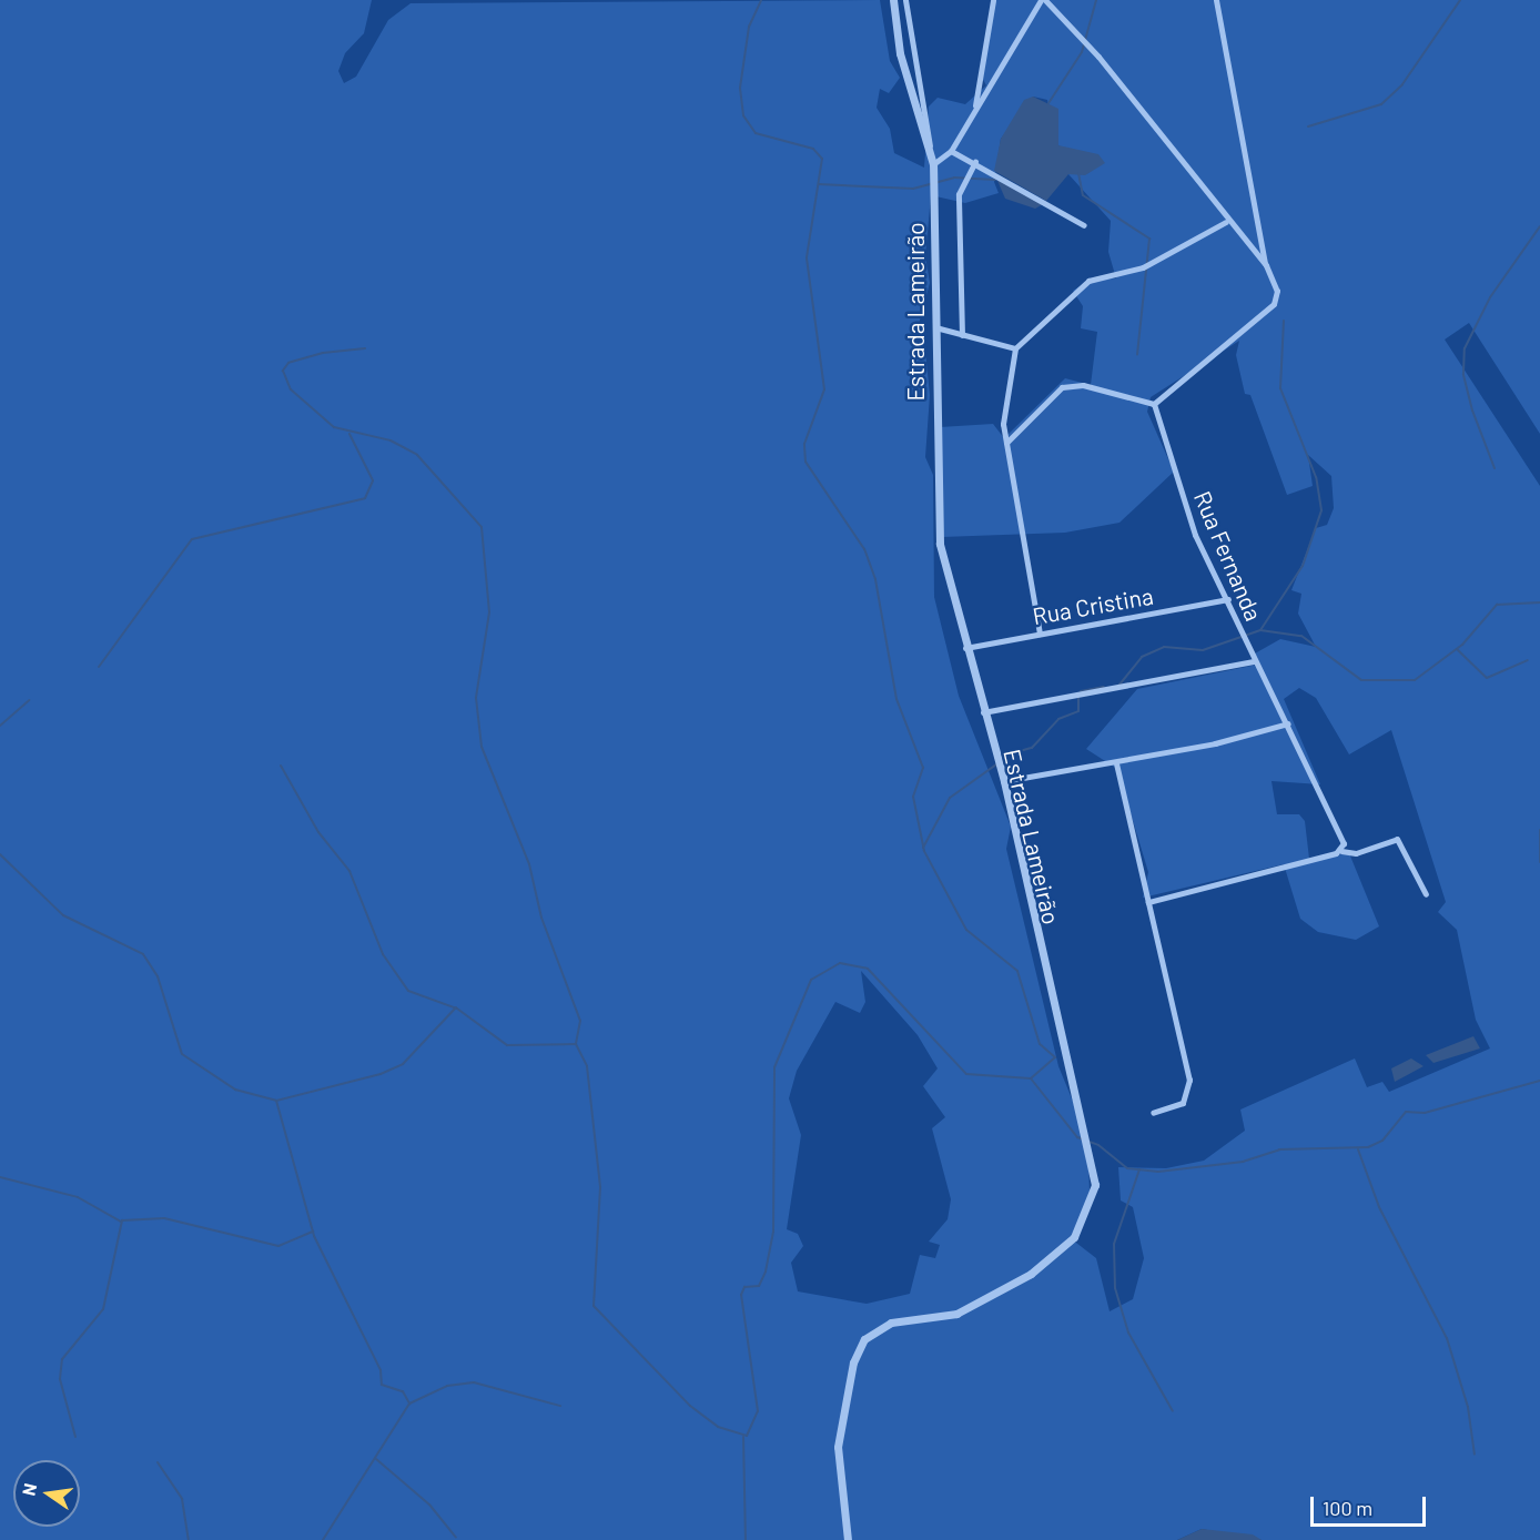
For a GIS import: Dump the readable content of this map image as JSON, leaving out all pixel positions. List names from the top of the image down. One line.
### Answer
{"streets":{"street":["Estrada Lameirão","Rua Fernanda","Rua Cristina"]},"crossings":[["Estrada Lameirão","Rua Cristina"],["Rua Fernanda","Rua Cristina"]],"scale_bar":"100 m","north":"left"}
